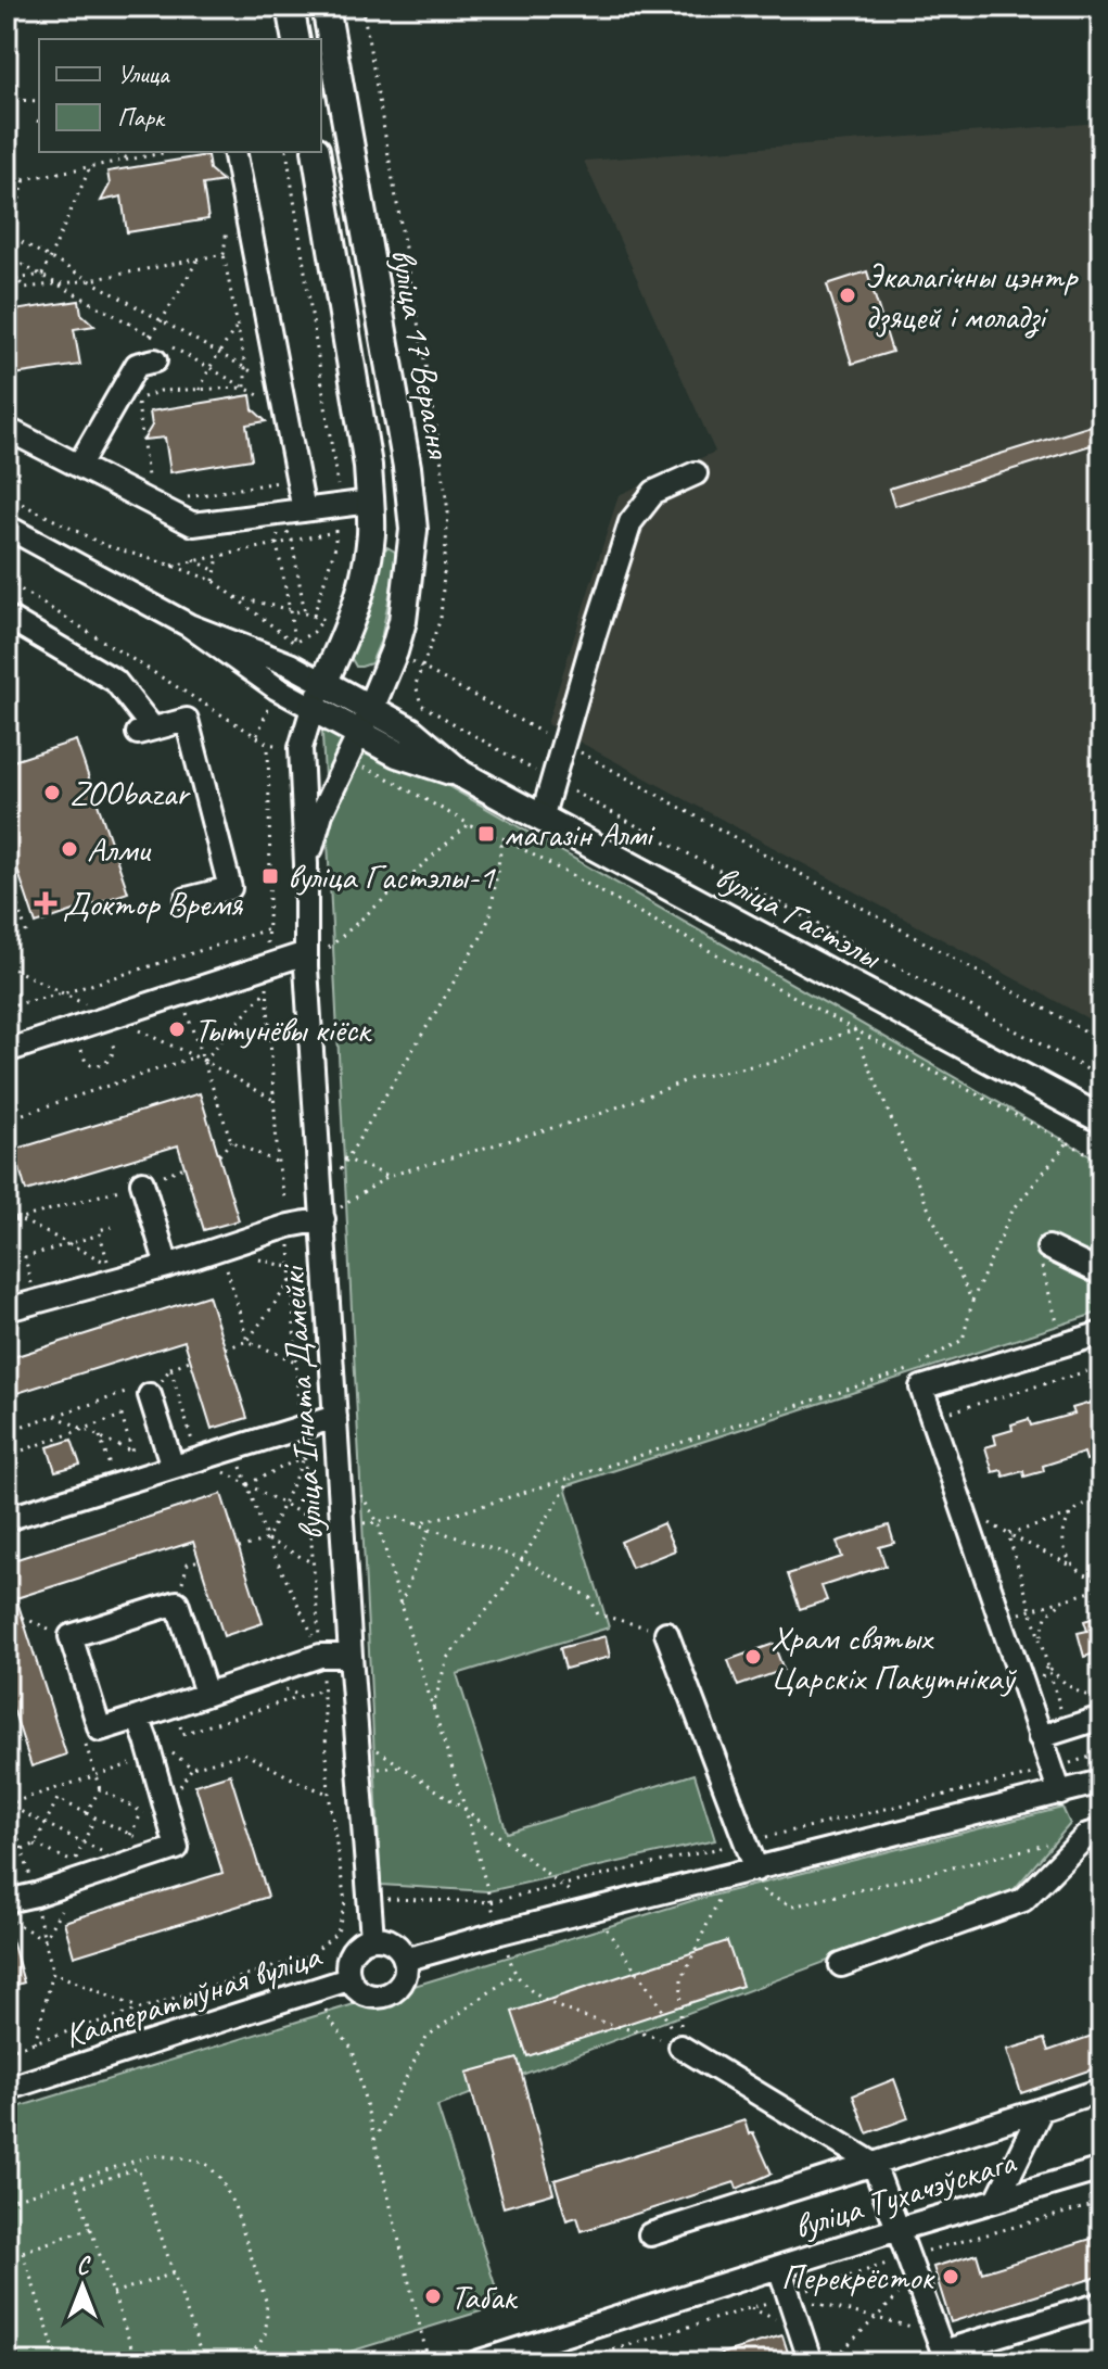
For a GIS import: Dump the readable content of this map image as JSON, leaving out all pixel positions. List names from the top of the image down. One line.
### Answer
{"streets":{"main road":["вуліца 17 Верасня","вуліца Гастэлы"],"street":["вуліца Ігната Дамейкі","Кааператыўная вуліца","вуліца Тухачэўскага"]},"crossings":[["вуліца 17 Верасня","вуліца Гастэлы"],["вуліца 17 Верасня","вуліца Ігната Дамейкі"],["вуліца Гастэлы","вуліца Ігната Дамейкі"],["вуліца Ігната Дамейкі","Кааператыўная вуліца"]],"places":{"other":["Экалагічны цэнтр дзяцей і моладзі","ZOObazar","Алми","Тытунёвы кіёск","Храм святых Царскіх Пакутнікаў","Перекрёсток","Табак"],"transit":["магазін Алмі","вуліца Гастэлы-1"],"health":["Доктор Время"]},"legend":["Улица","Парк"],"north":"top"}
